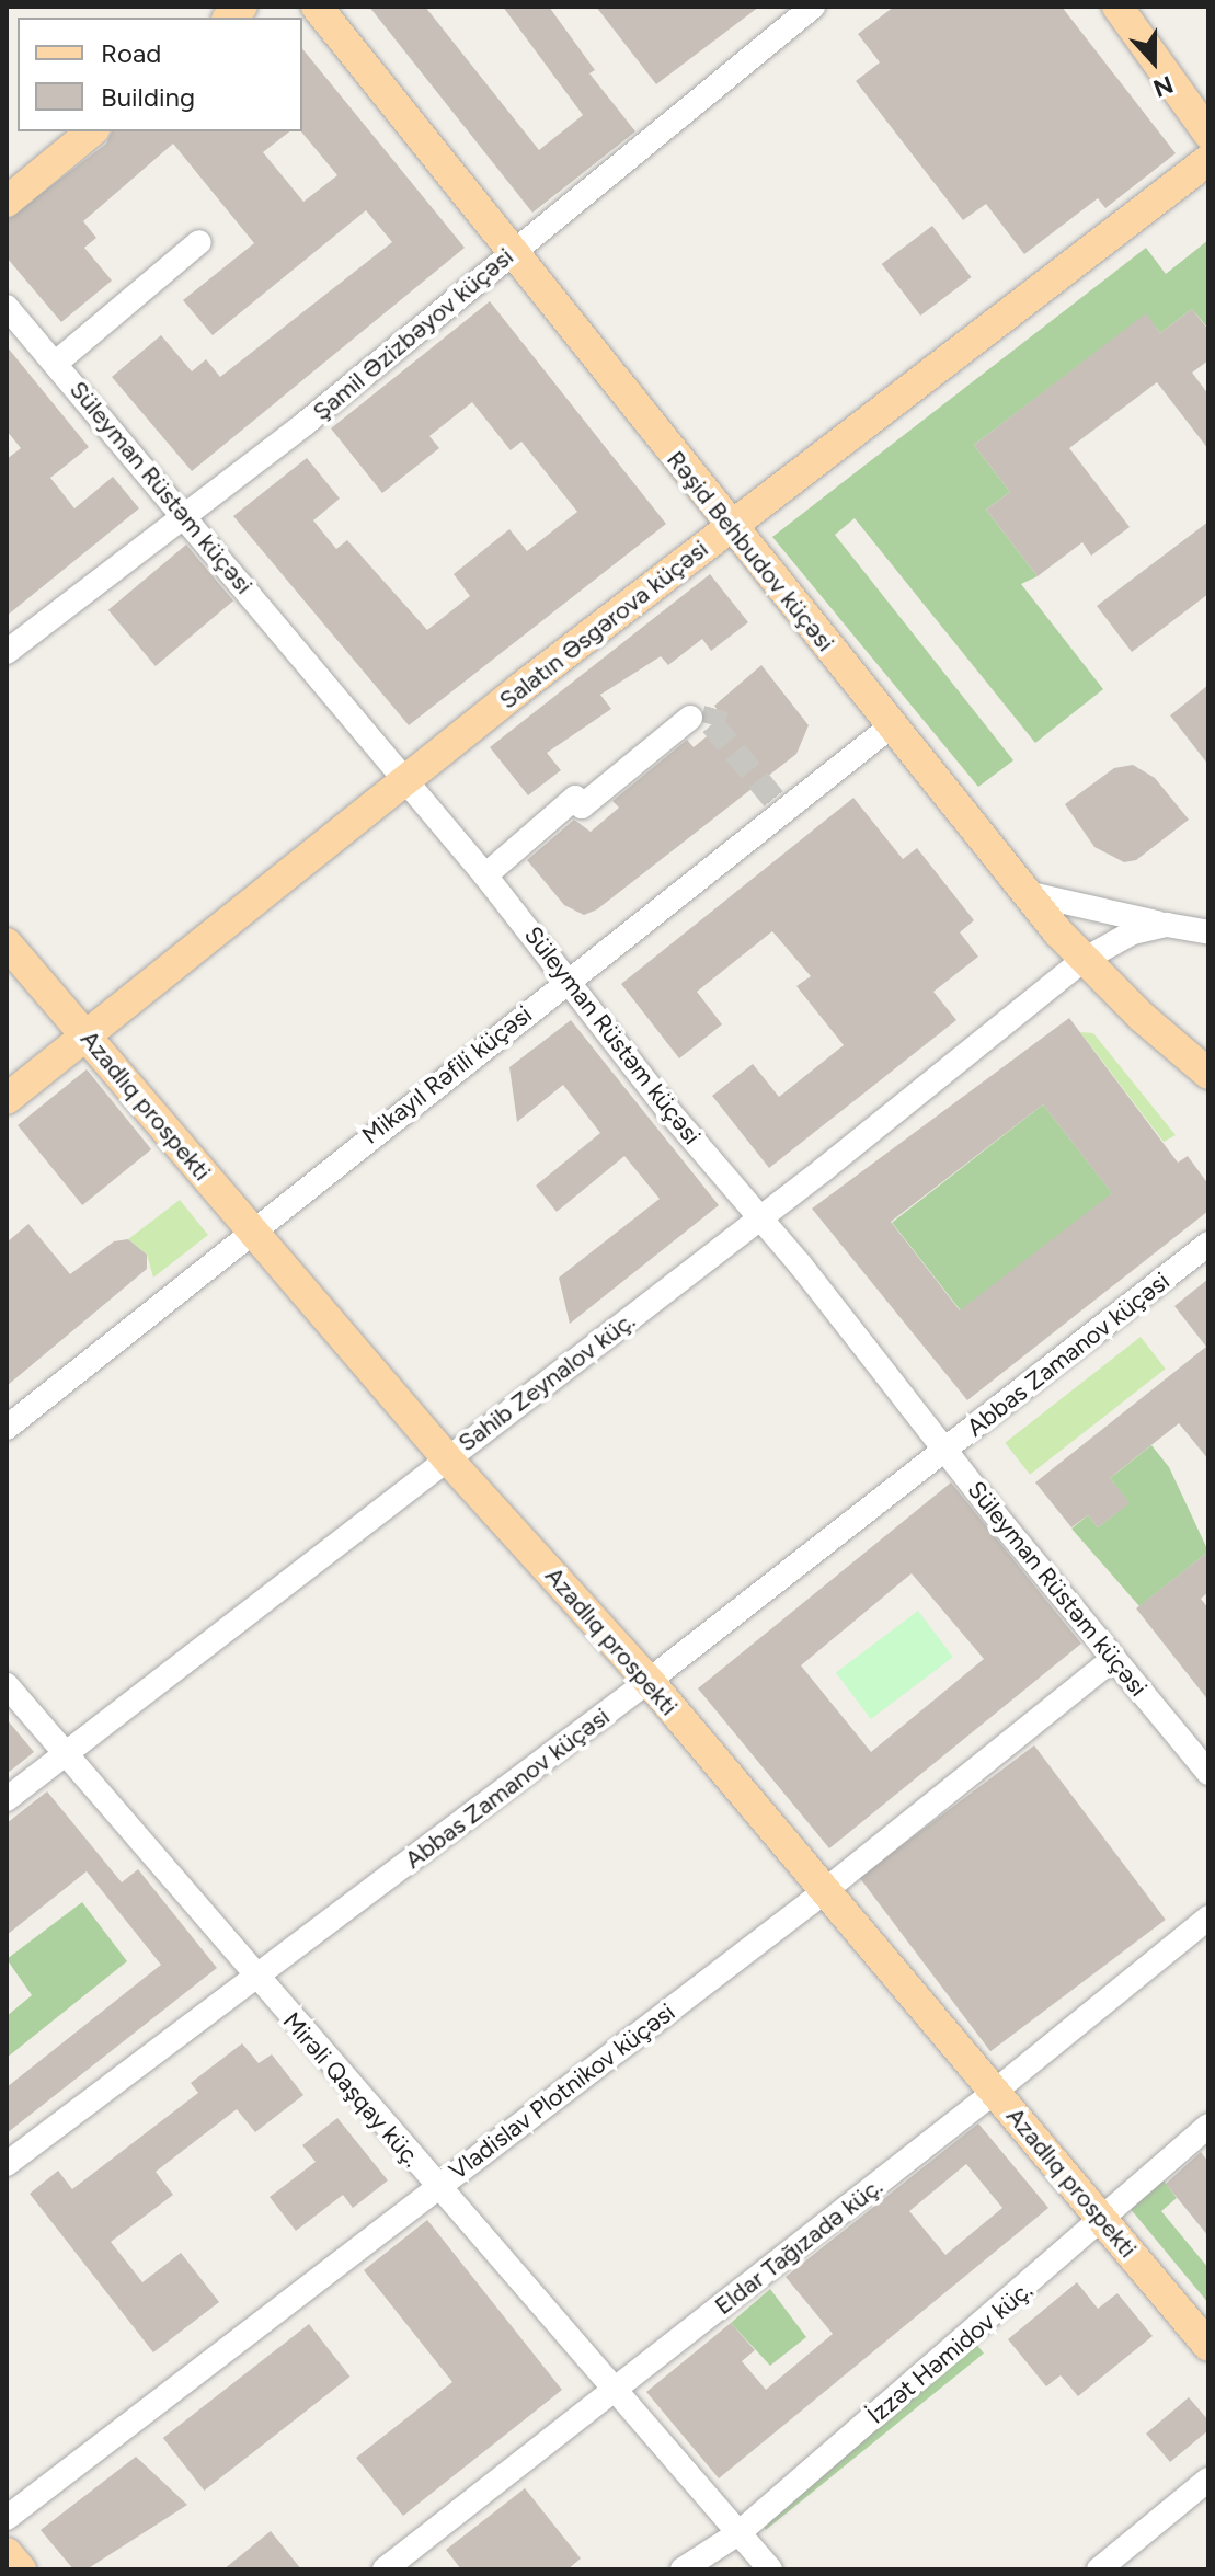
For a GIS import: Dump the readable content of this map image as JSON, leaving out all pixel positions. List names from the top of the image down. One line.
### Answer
{"streets":{"main road":["Rəşid Behbudov küçəsi","Salatın Əsgərova küçəsi","Azadlıq prospekti"],"street":["Şamil Əzizbəyov küçəsi","Süleyman Rüstəm küçəsi","Mikayıl Rəfili küçəsi","Abbas Zamanov küçəsi","Sahib Zeynalov küç.","Mirəli Qaşqay küç.","Vladislav Plotnikov küçəsi","Eldar Tağızadə küç.","İzzət Həmidov küç."]},"crossings":[["Şamil Əzizbəyov küçəsi","Süleyman Rüstəm küçəsi"],["Şamil Əzizbəyov küçəsi","Rəşid Behbudov küçəsi"],["Süleyman Rüstəm küçəsi","Salatın Əsgərova küçəsi"],["Süleyman Rüstəm küçəsi","Mikayıl Rəfili küçəsi"],["Süleyman Rüstəm küçəsi","Abbas Zamanov küçəsi"],["Süleyman Rüstəm küçəsi","Sahib Zeynalov küç."],["Süleyman Rüstəm küçəsi","Vladislav Plotnikov küçəsi"],["Rəşid Behbudov küçəsi","Salatın Əsgərova küçəsi"],["Rəşid Behbudov küçəsi","Mikayıl Rəfili küçəsi"],["Rəşid Behbudov küçəsi","Sahib Zeynalov küç."],["Salatın Əsgərova küçəsi","Azadlıq prospekti"],["Mikayıl Rəfili küçəsi","Azadlıq prospekti"],["Azadlıq prospekti","Abbas Zamanov küçəsi"],["Azadlıq prospekti","Sahib Zeynalov küç."],["Azadlıq prospekti","Vladislav Plotnikov küçəsi"],["Azadlıq prospekti","Eldar Tağızadə küç."],["Azadlıq prospekti","İzzət Həmidov küç."],["Abbas Zamanov küçəsi","Mirəli Qaşqay küç."],["Sahib Zeynalov küç.","Mirəli Qaşqay küç."],["Mirəli Qaşqay küç.","Vladislav Plotnikov küçəsi"],["Mirəli Qaşqay küç.","Eldar Tağızadə küç."],["Mirəli Qaşqay küç.","İzzət Həmidov küç."]],"legend":["Road","Building"],"north":"bottom"}
